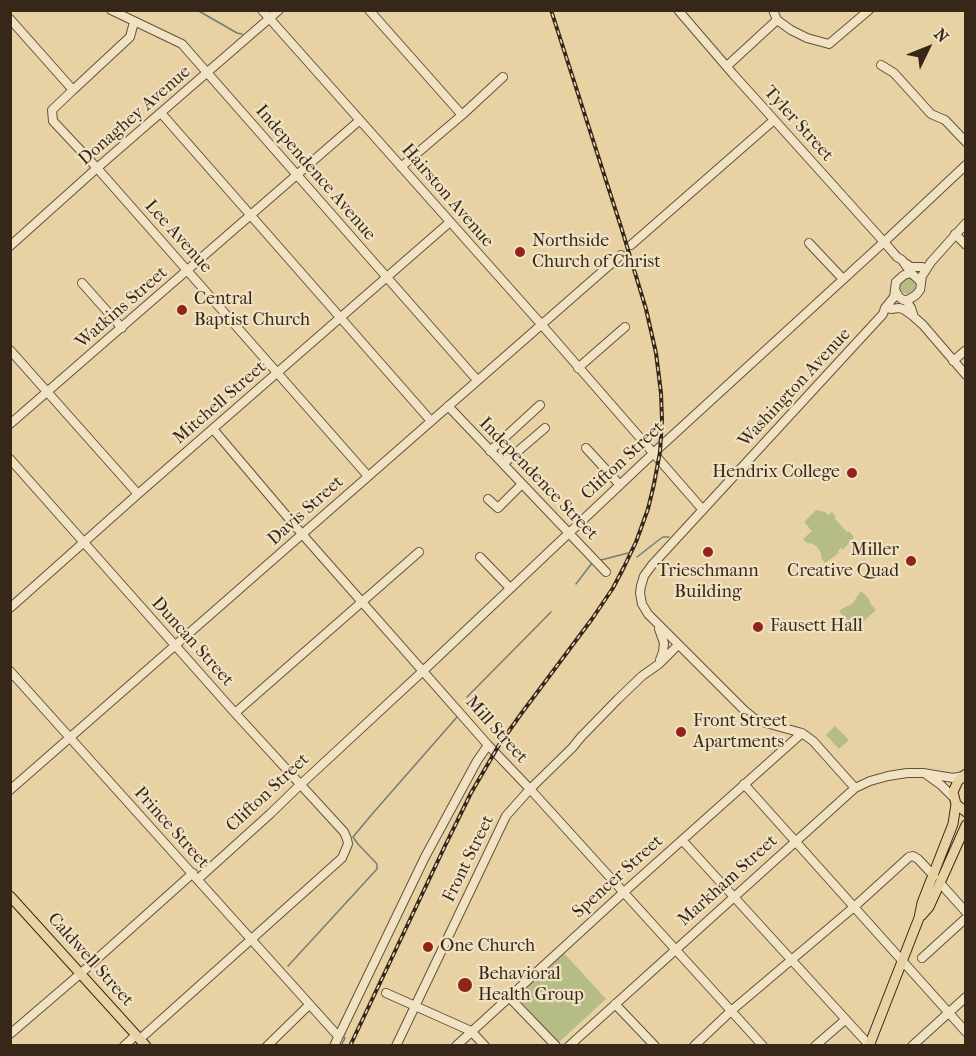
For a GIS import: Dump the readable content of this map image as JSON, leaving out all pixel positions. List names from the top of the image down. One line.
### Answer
{"streets":{"main road":["Caldwell Street"],"street":["Donaghey Avenue","Tyler Street","Independence Avenue","Hairston Avenue","Lee Avenue","Watkins Street","Washington Avenue","Mitchell Street","Clifton Street","Independence Street","Davis Street","Duncan Street","Mill Street","Prince Street","Front Street","Spencer Street","Markham Street"]},"crossings":[["Donaghey Avenue","Independence Avenue"],["Donaghey Avenue","Hairston Avenue"],["Donaghey Avenue","Lee Avenue"],["Tyler Street","Washington Avenue"],["Tyler Street","Clifton Street"],["Independence Avenue","Watkins Street"],["Independence Avenue","Mitchell Street"],["Independence Avenue","Davis Street"],["Hairston Avenue","Watkins Street"],["Hairston Avenue","Washington Avenue"],["Hairston Avenue","Mitchell Street"],["Hairston Avenue","Clifton Street"],["Hairston Avenue","Davis Street"],["Lee Avenue","Watkins Street"],["Lee Avenue","Mitchell Street"],["Lee Avenue","Davis Street"],["Mitchell Street","Duncan Street"],["Mitchell Street","Mill Street"],["Clifton Street","Independence Street"],["Clifton Street","Duncan Street"],["Clifton Street","Mill Street"],["Clifton Street","Prince Street"],["Clifton Street","Caldwell Street"],["Independence Street","Davis Street"],["Davis Street","Duncan Street"],["Davis Street","Mill Street"],["Davis Street","Prince Street"],["Duncan Street","Prince Street"],["Mill Street","Front Street"],["Mill Street","Spencer Street"],["Mill Street","Markham Street"]],"places":["Northside Church of Christ","Central Baptist Church","Hendrix College","Trieschmann Building","Miller Creative Quad","Fausett Hall","Front Street Apartments","One Church","Behavioral Health Group"],"north":"top right"}
